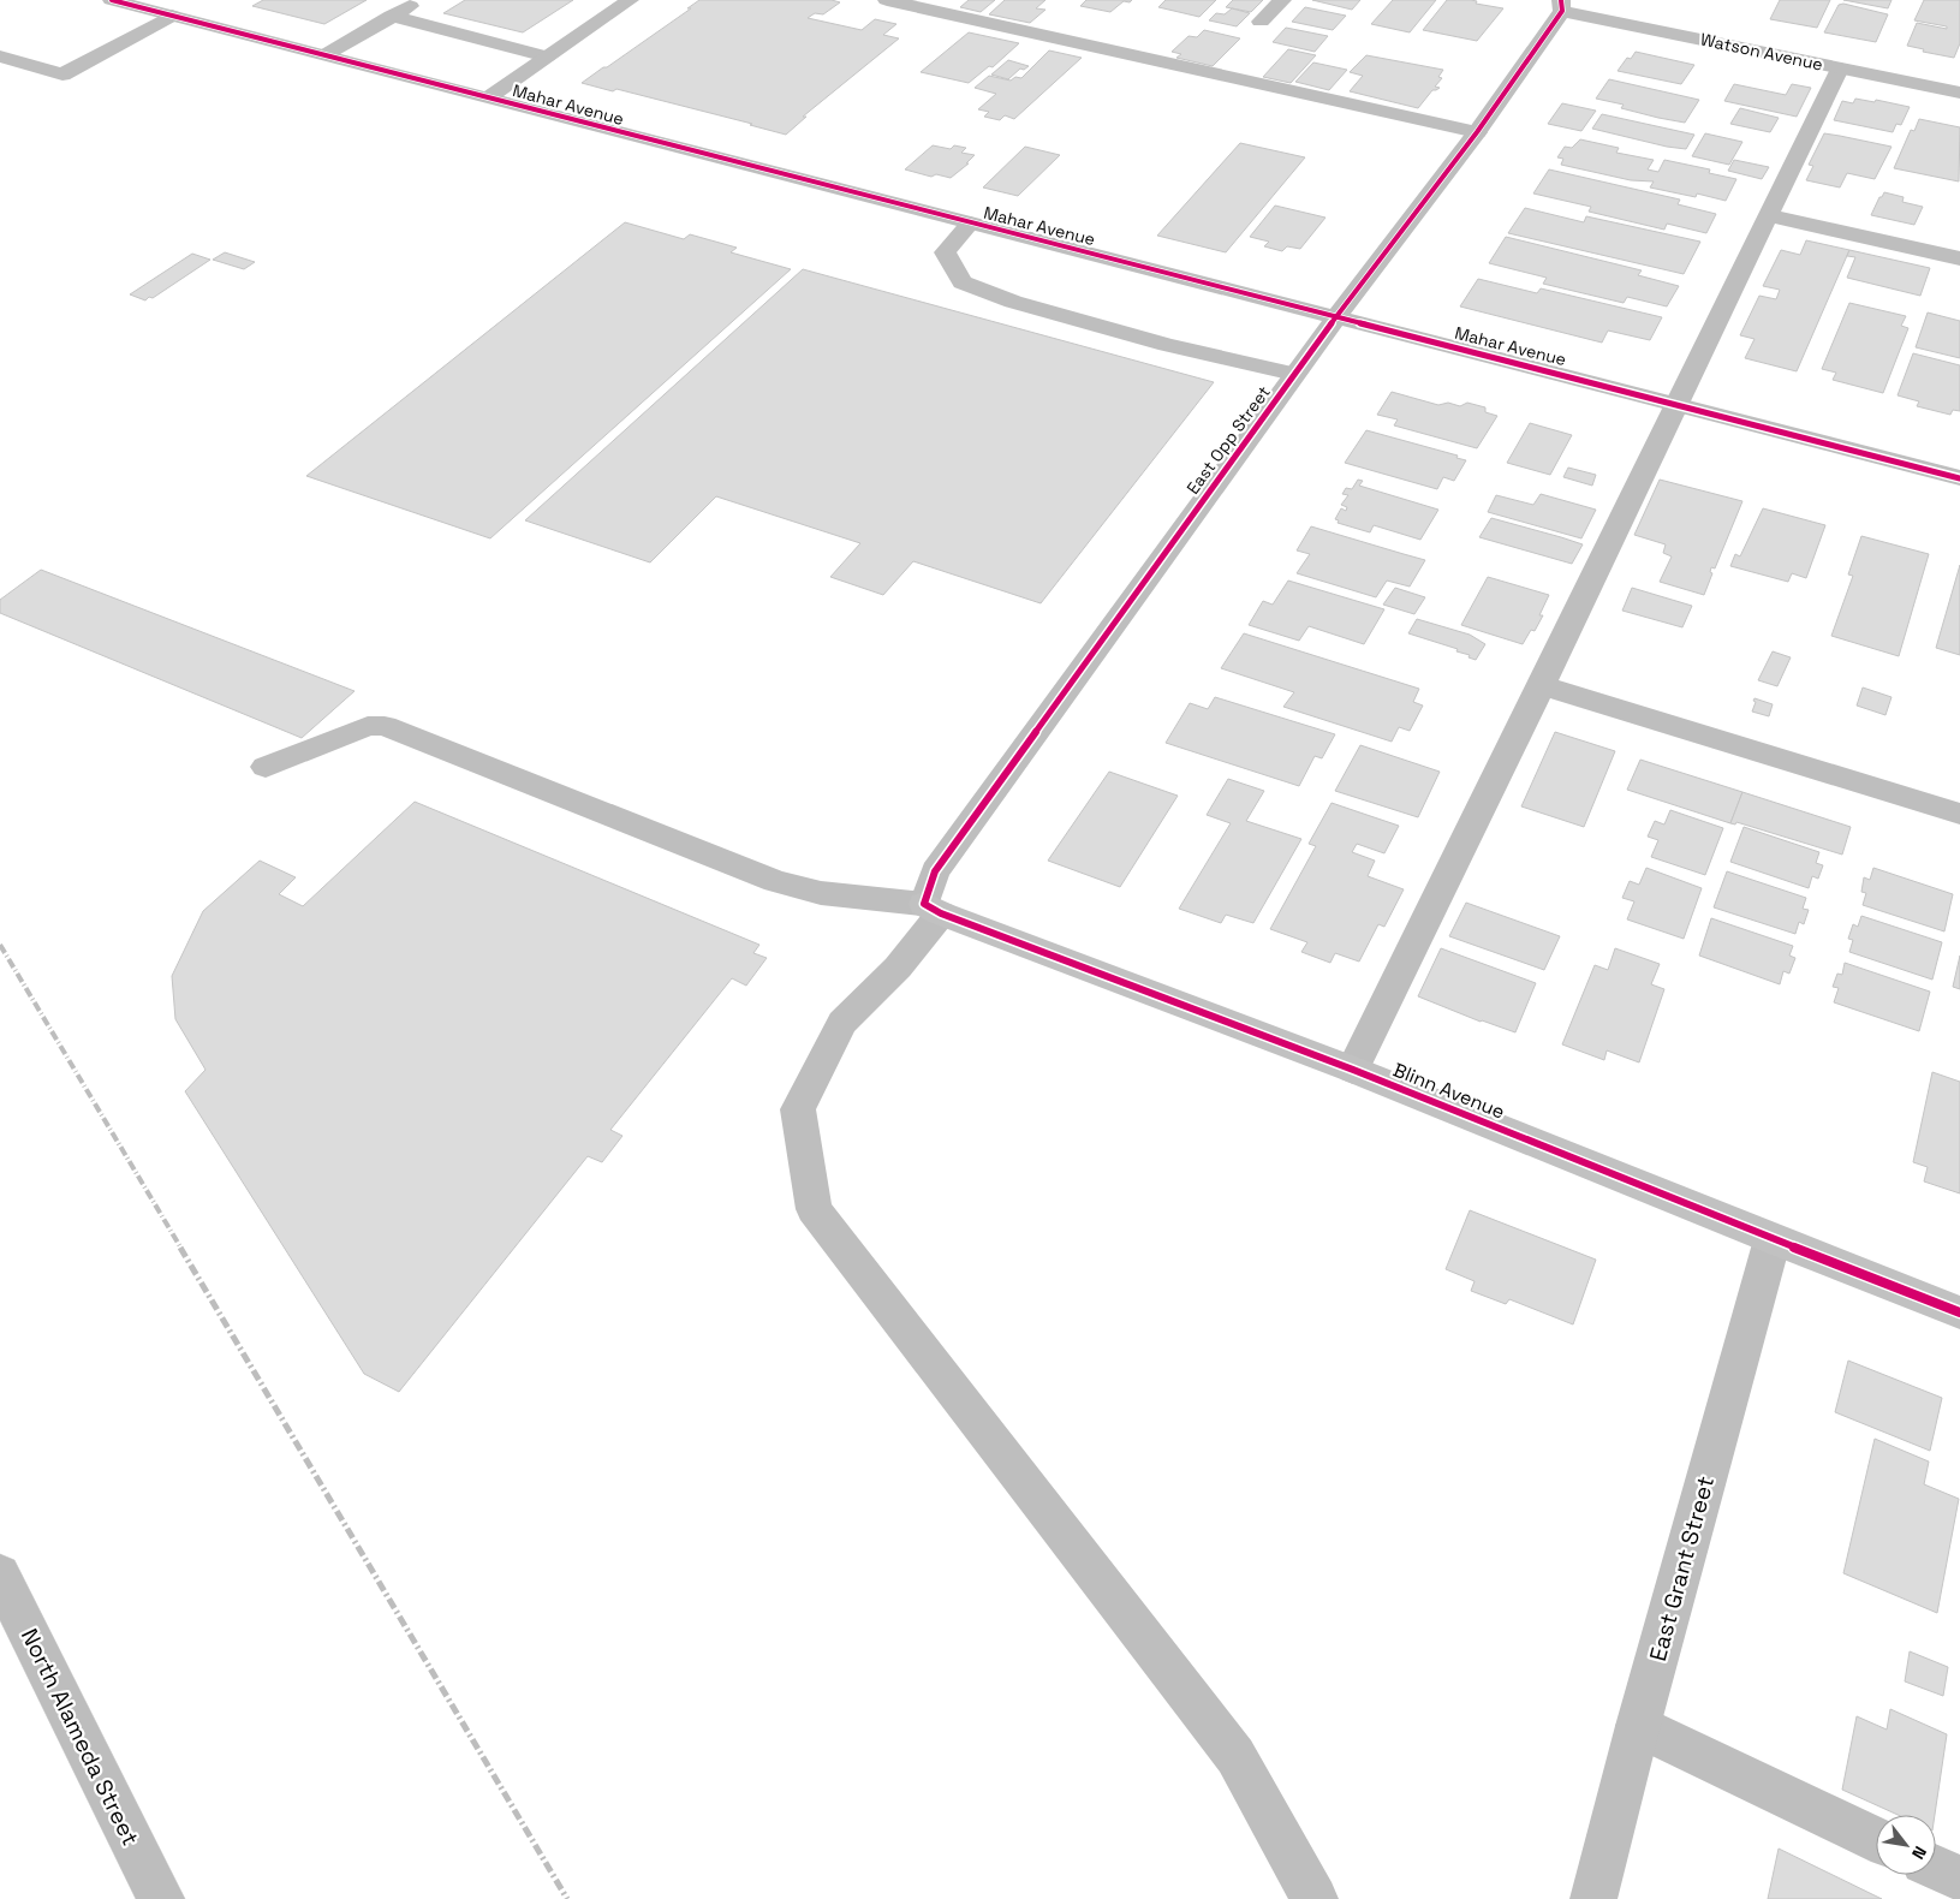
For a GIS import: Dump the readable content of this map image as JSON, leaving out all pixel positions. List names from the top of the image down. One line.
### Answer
{"streets":{"main road":["North Alameda Street"],"street":["Watson Avenue","Mahar Avenue","East Opp Street","Blinn Avenue","East Grant Street"]},"crossings":[["Watson Avenue","East Opp Street"],["Mahar Avenue","East Opp Street"],["East Opp Street","Blinn Avenue"],["Blinn Avenue","East Grant Street"]],"north":"bottom right"}
